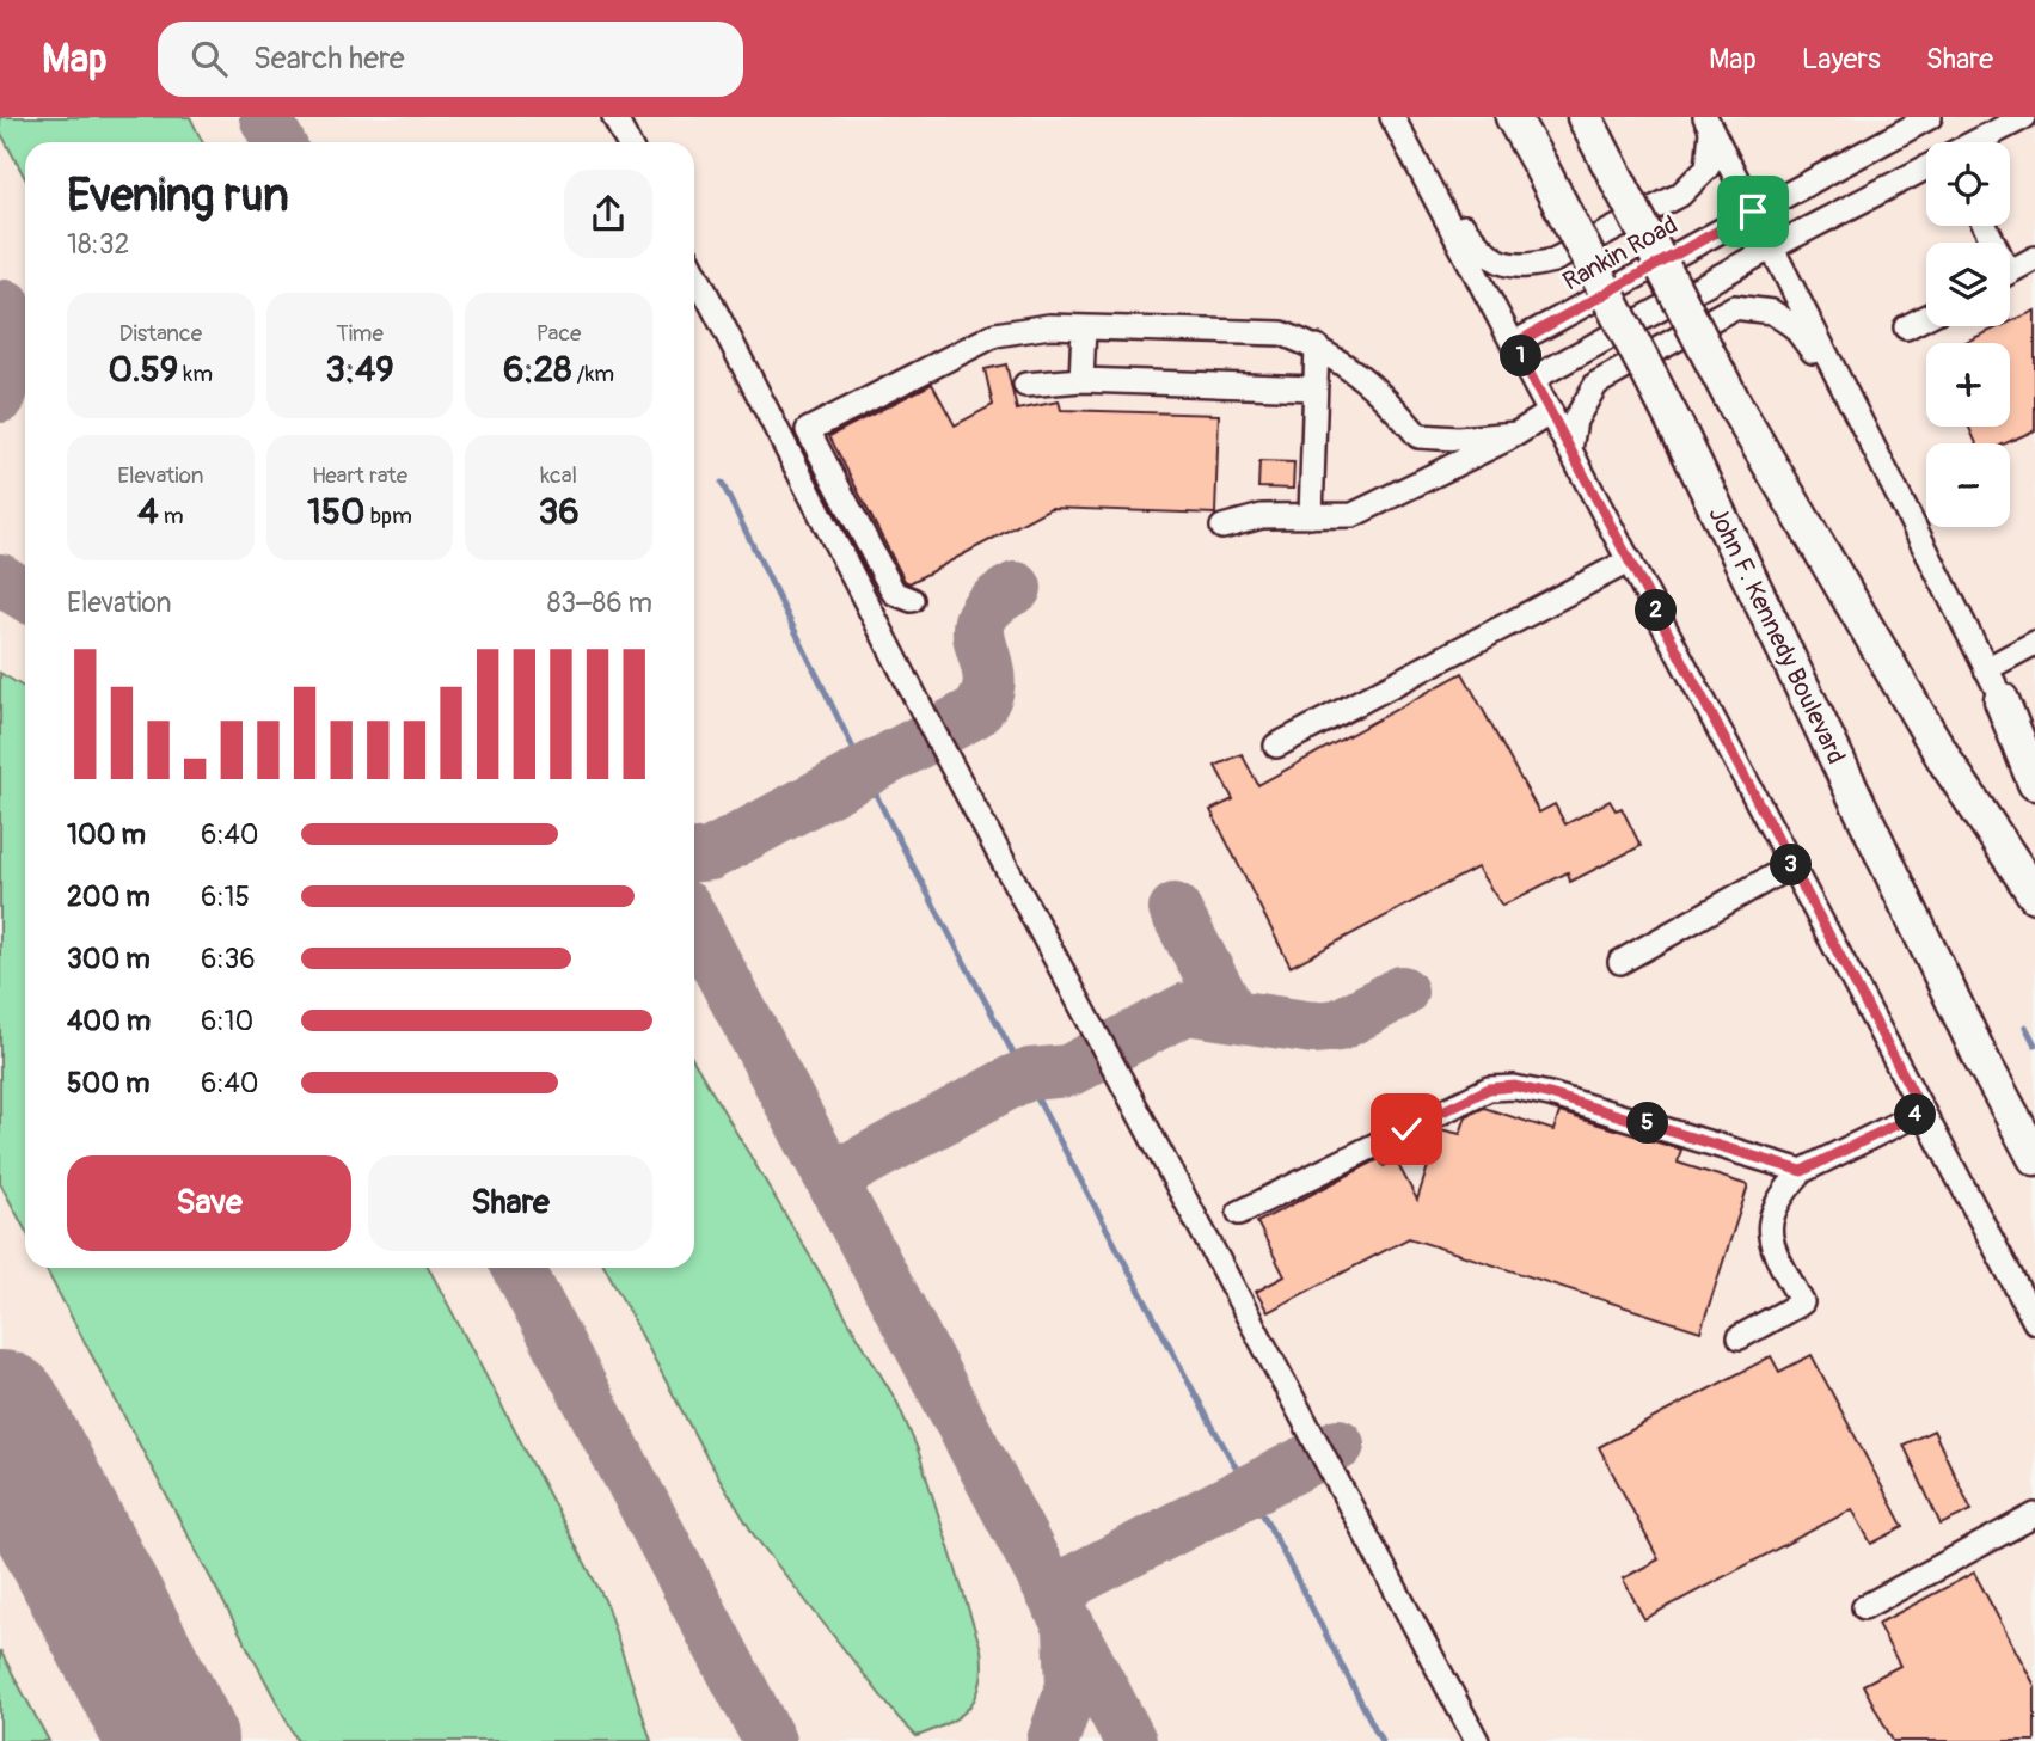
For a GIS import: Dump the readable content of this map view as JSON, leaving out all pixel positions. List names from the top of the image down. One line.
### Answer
{"streets":{"highway":["John F. Kennedy Boulevard"],"street":["Rankin Road"]},"page":{"header":"Map","search":"Search here","nav":["Map","Layers","Share"],"map_buttons":["+","−"],"heading":["Evening run","18:32"],"stats":[["Distance","0.59 km"],["Time","3:49"],["Pace","6:28 /km"],["Elevation","4 m"],["Heart rate","150 bpm"],["kcal","36"]],"pins":["1","2","3","4","5"],"chart":["Elevation","83–86 m"],"list":[{"name":"100 m","note":"6:40"},{"name":"200 m","note":"6:15"},{"name":"300 m","note":"6:36"},{"name":"400 m","note":"6:10"},{"name":"500 m","note":"6:40"}],"buttons":["Save","Share"]}}
